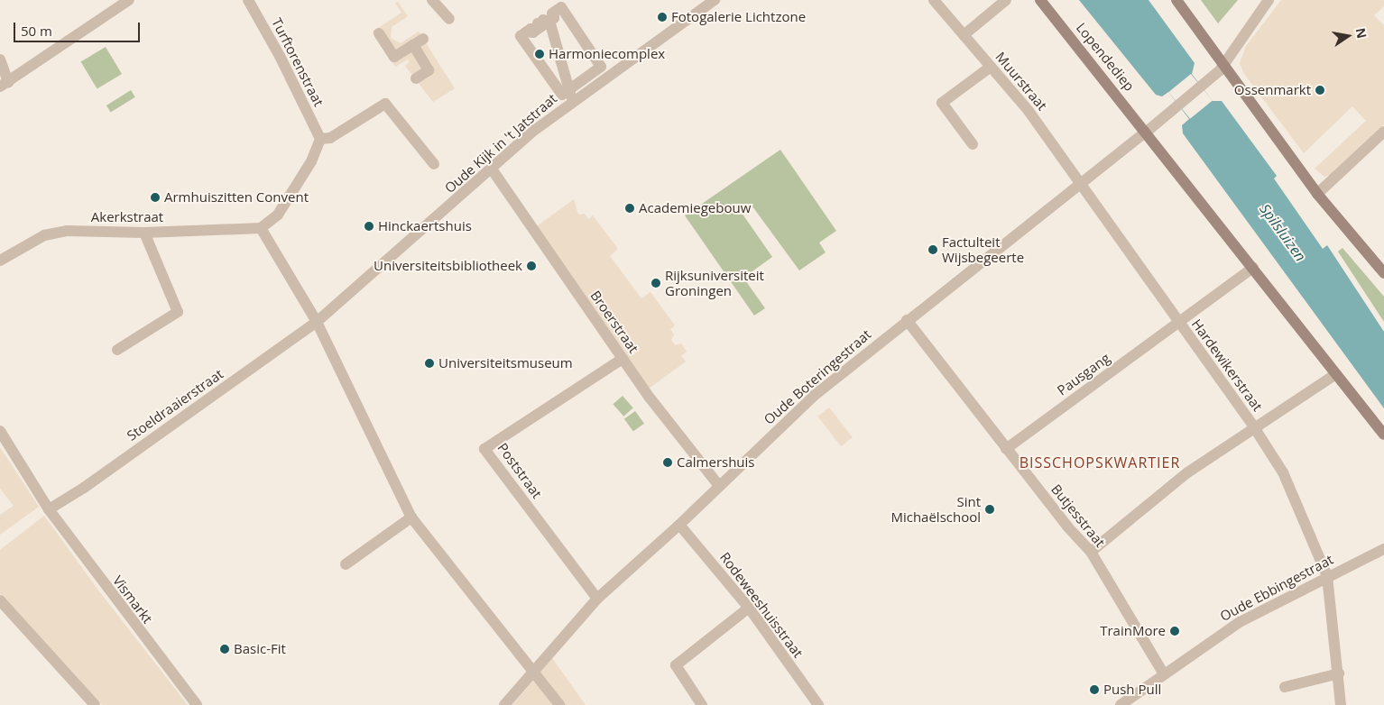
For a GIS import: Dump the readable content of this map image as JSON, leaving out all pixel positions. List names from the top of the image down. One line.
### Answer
{"streets":{"street":["Lopendediep","Turftorenstraat","Muurstraat","Oude Kijk in 't Jatstraat","Akerkstraat","Broerstraat","Hardewikerstraat","Pausgang","Oude Boteringestraat","Stoeldraaierstraat","Poststraat","Butjesstraat","Oude Ebbingestraat","Vismarkt","Rodeweeshuisstraat"]},"crossings":[["Lopendediep","Oude Boteringestraat"],["Muurstraat","Hardewikerstraat"],["Muurstraat","Oude Boteringestraat"],["Oude Kijk in 't Jatstraat","Broerstraat"],["Oude Kijk in 't Jatstraat","Stoeldraaierstraat"],["Broerstraat","Oude Boteringestraat"],["Broerstraat","Poststraat"],["Hardewikerstraat","Pausgang"],["Hardewikerstraat","Oude Boteringestraat"],["Hardewikerstraat","Oude Ebbingestraat"],["Pausgang","Butjesstraat"],["Oude Boteringestraat","Poststraat"],["Oude Boteringestraat","Butjesstraat"],["Oude Boteringestraat","Rodeweeshuisstraat"],["Stoeldraaierstraat","Vismarkt"],["Butjesstraat","Oude Ebbingestraat"]],"districts":["BISSCHOPSKWARTIER"],"water":["Spilsluizen"],"places":["Fotogalerie Lichtzone","Harmoniecomplex","Ossenmarkt","Armhuiszitten Convent","Academiegebouw","Hinckaertshuis","Factulteit Wijsbegeerte","Universiteitsbibliotheek","Rijksuniversiteit Groningen","Universiteitsmuseum","Calmershuis","Sint Michaëlschool","TrainMore","Basic-Fit","Push Pull"],"scale_bar":"50 m","north":"right"}
